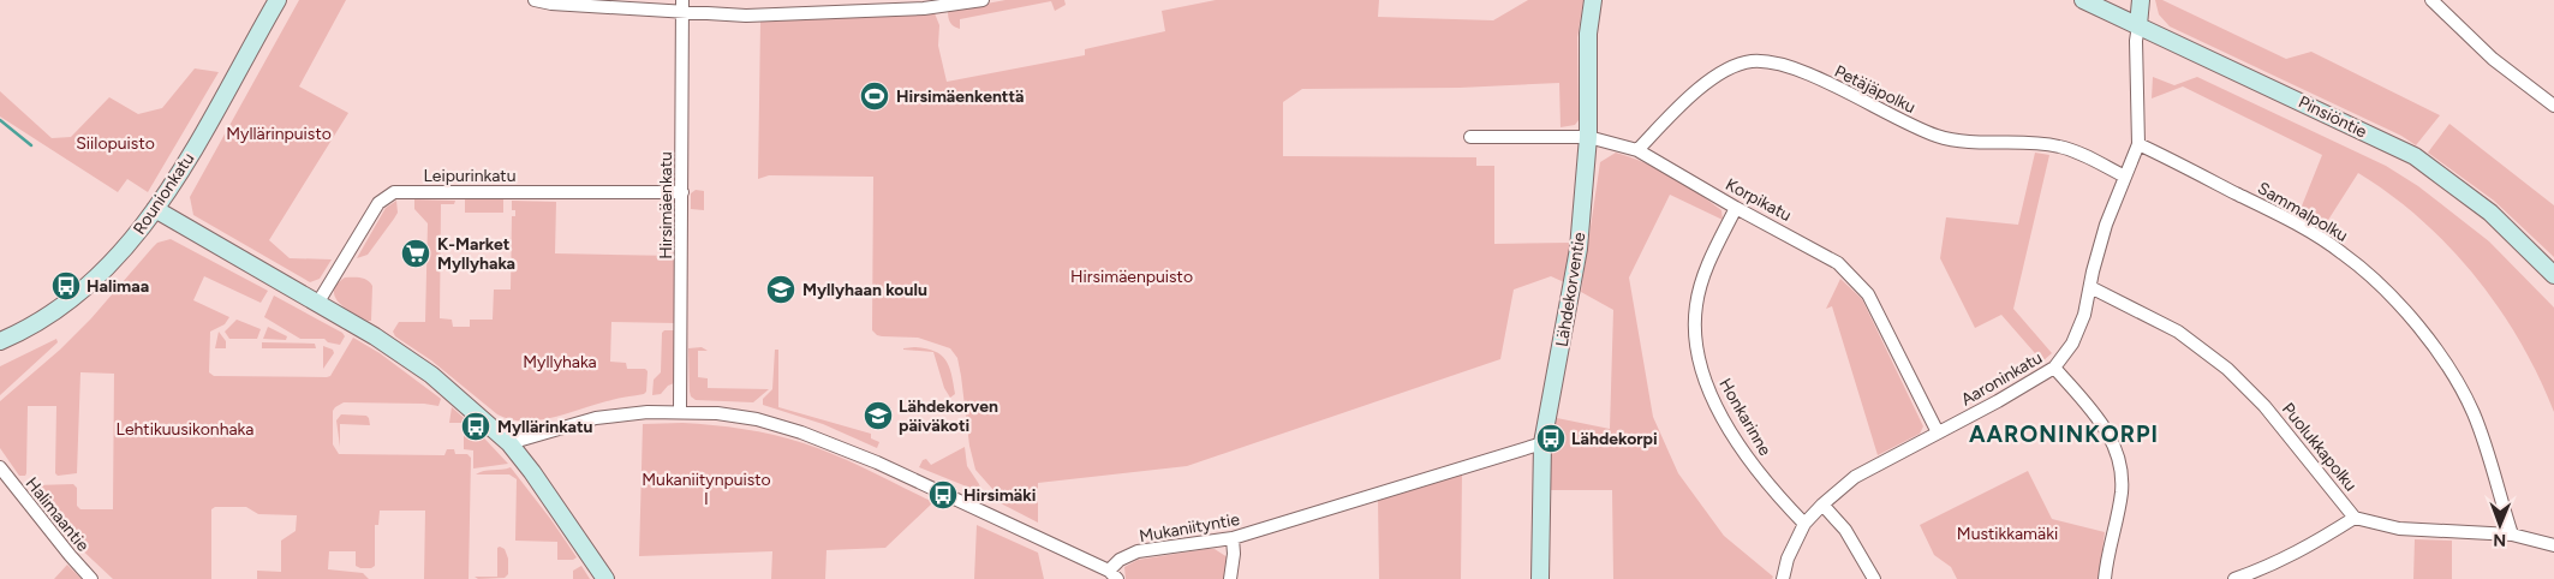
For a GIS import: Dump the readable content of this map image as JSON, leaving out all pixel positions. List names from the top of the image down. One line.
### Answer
{"streets":{"street":["Petäjäpolku","Pinsiöntie","Leipurinkatu","Rounionkatu","Korpikatu","Hirsimäenkatu","Sammalpolku","Lähdekorventie","Aaroninkatu","Honkarinne","Puolukkapolku","Halimaantie","Mukaniityntie"]},"crossings":[["Petäjäpolku","Korpikatu"],["Petäjäpolku","Aaroninkatu"],["Pinsiöntie","Aaroninkatu"],["Leipurinkatu","Hirsimäenkatu"],["Korpikatu","Lähdekorventie"],["Korpikatu","Aaroninkatu"],["Korpikatu","Honkarinne"],["Hirsimäenkatu","Mukaniityntie"],["Sammalpolku","Aaroninkatu"],["Sammalpolku","Puolukkapolku"],["Lähdekorventie","Mukaniityntie"],["Aaroninkatu","Honkarinne"],["Aaroninkatu","Puolukkapolku"]],"districts":["AARONINKORPI"],"parks":["Myllärinpuisto","Siilopuisto","Hirsimäenpuisto","Myllyhaka","Lehtikuusikonhaka","Mukaniitynpuisto I","Mustikkamäki"],"places":{"sports":["Hirsimäenkenttä"],"supermarket":["K-Market Myllyhaka"],"bus stop":["Halimaa","Myllärinkatu","Lähdekorpi","Hirsimäki"],"school or university":["Myllyhaan koulu","Lähdekorven päiväkoti"]},"north":"bottom"}
